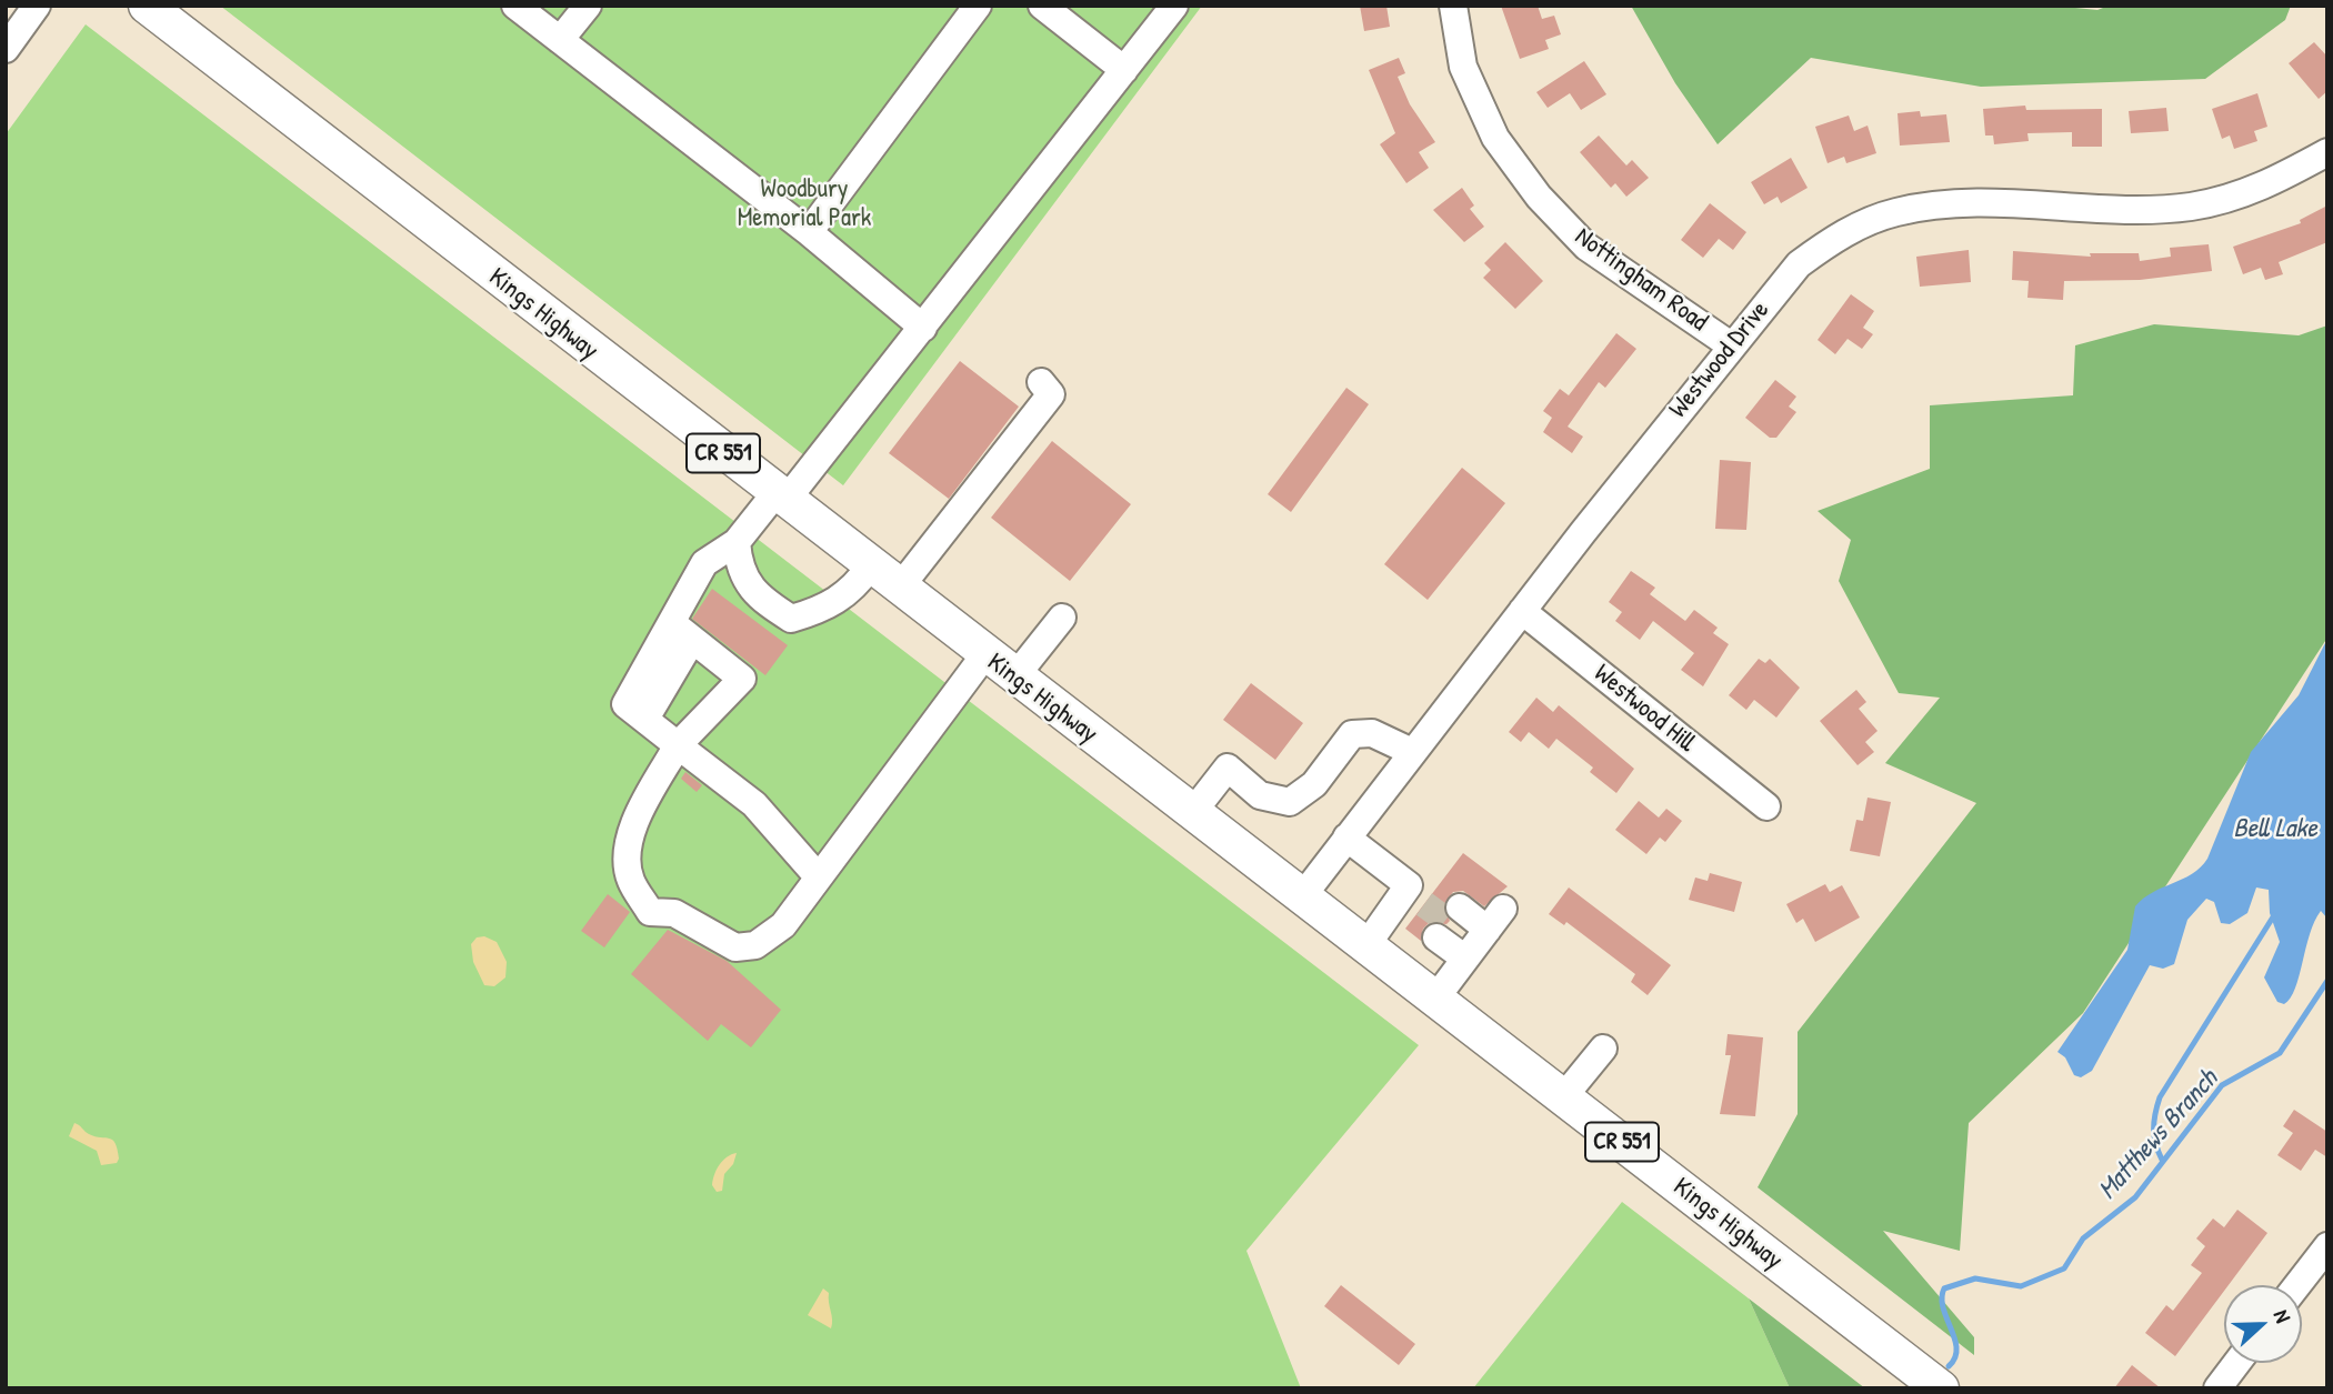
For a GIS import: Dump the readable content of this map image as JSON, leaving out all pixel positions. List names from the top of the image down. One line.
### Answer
{"streets":{"main road":["Kings Highway","CR 551"],"street":["Nottingham Road","Westwood Drive","Westwood Hill"]},"crossings":[["Nottingham Road","Westwood Drive"],["Kings Highway","Westwood Drive"],["Westwood Drive","Westwood Hill"]],"water":["Bell Lake","Matthews Branch"],"parks":["Woodbury Memorial Park"],"north":"right"}
